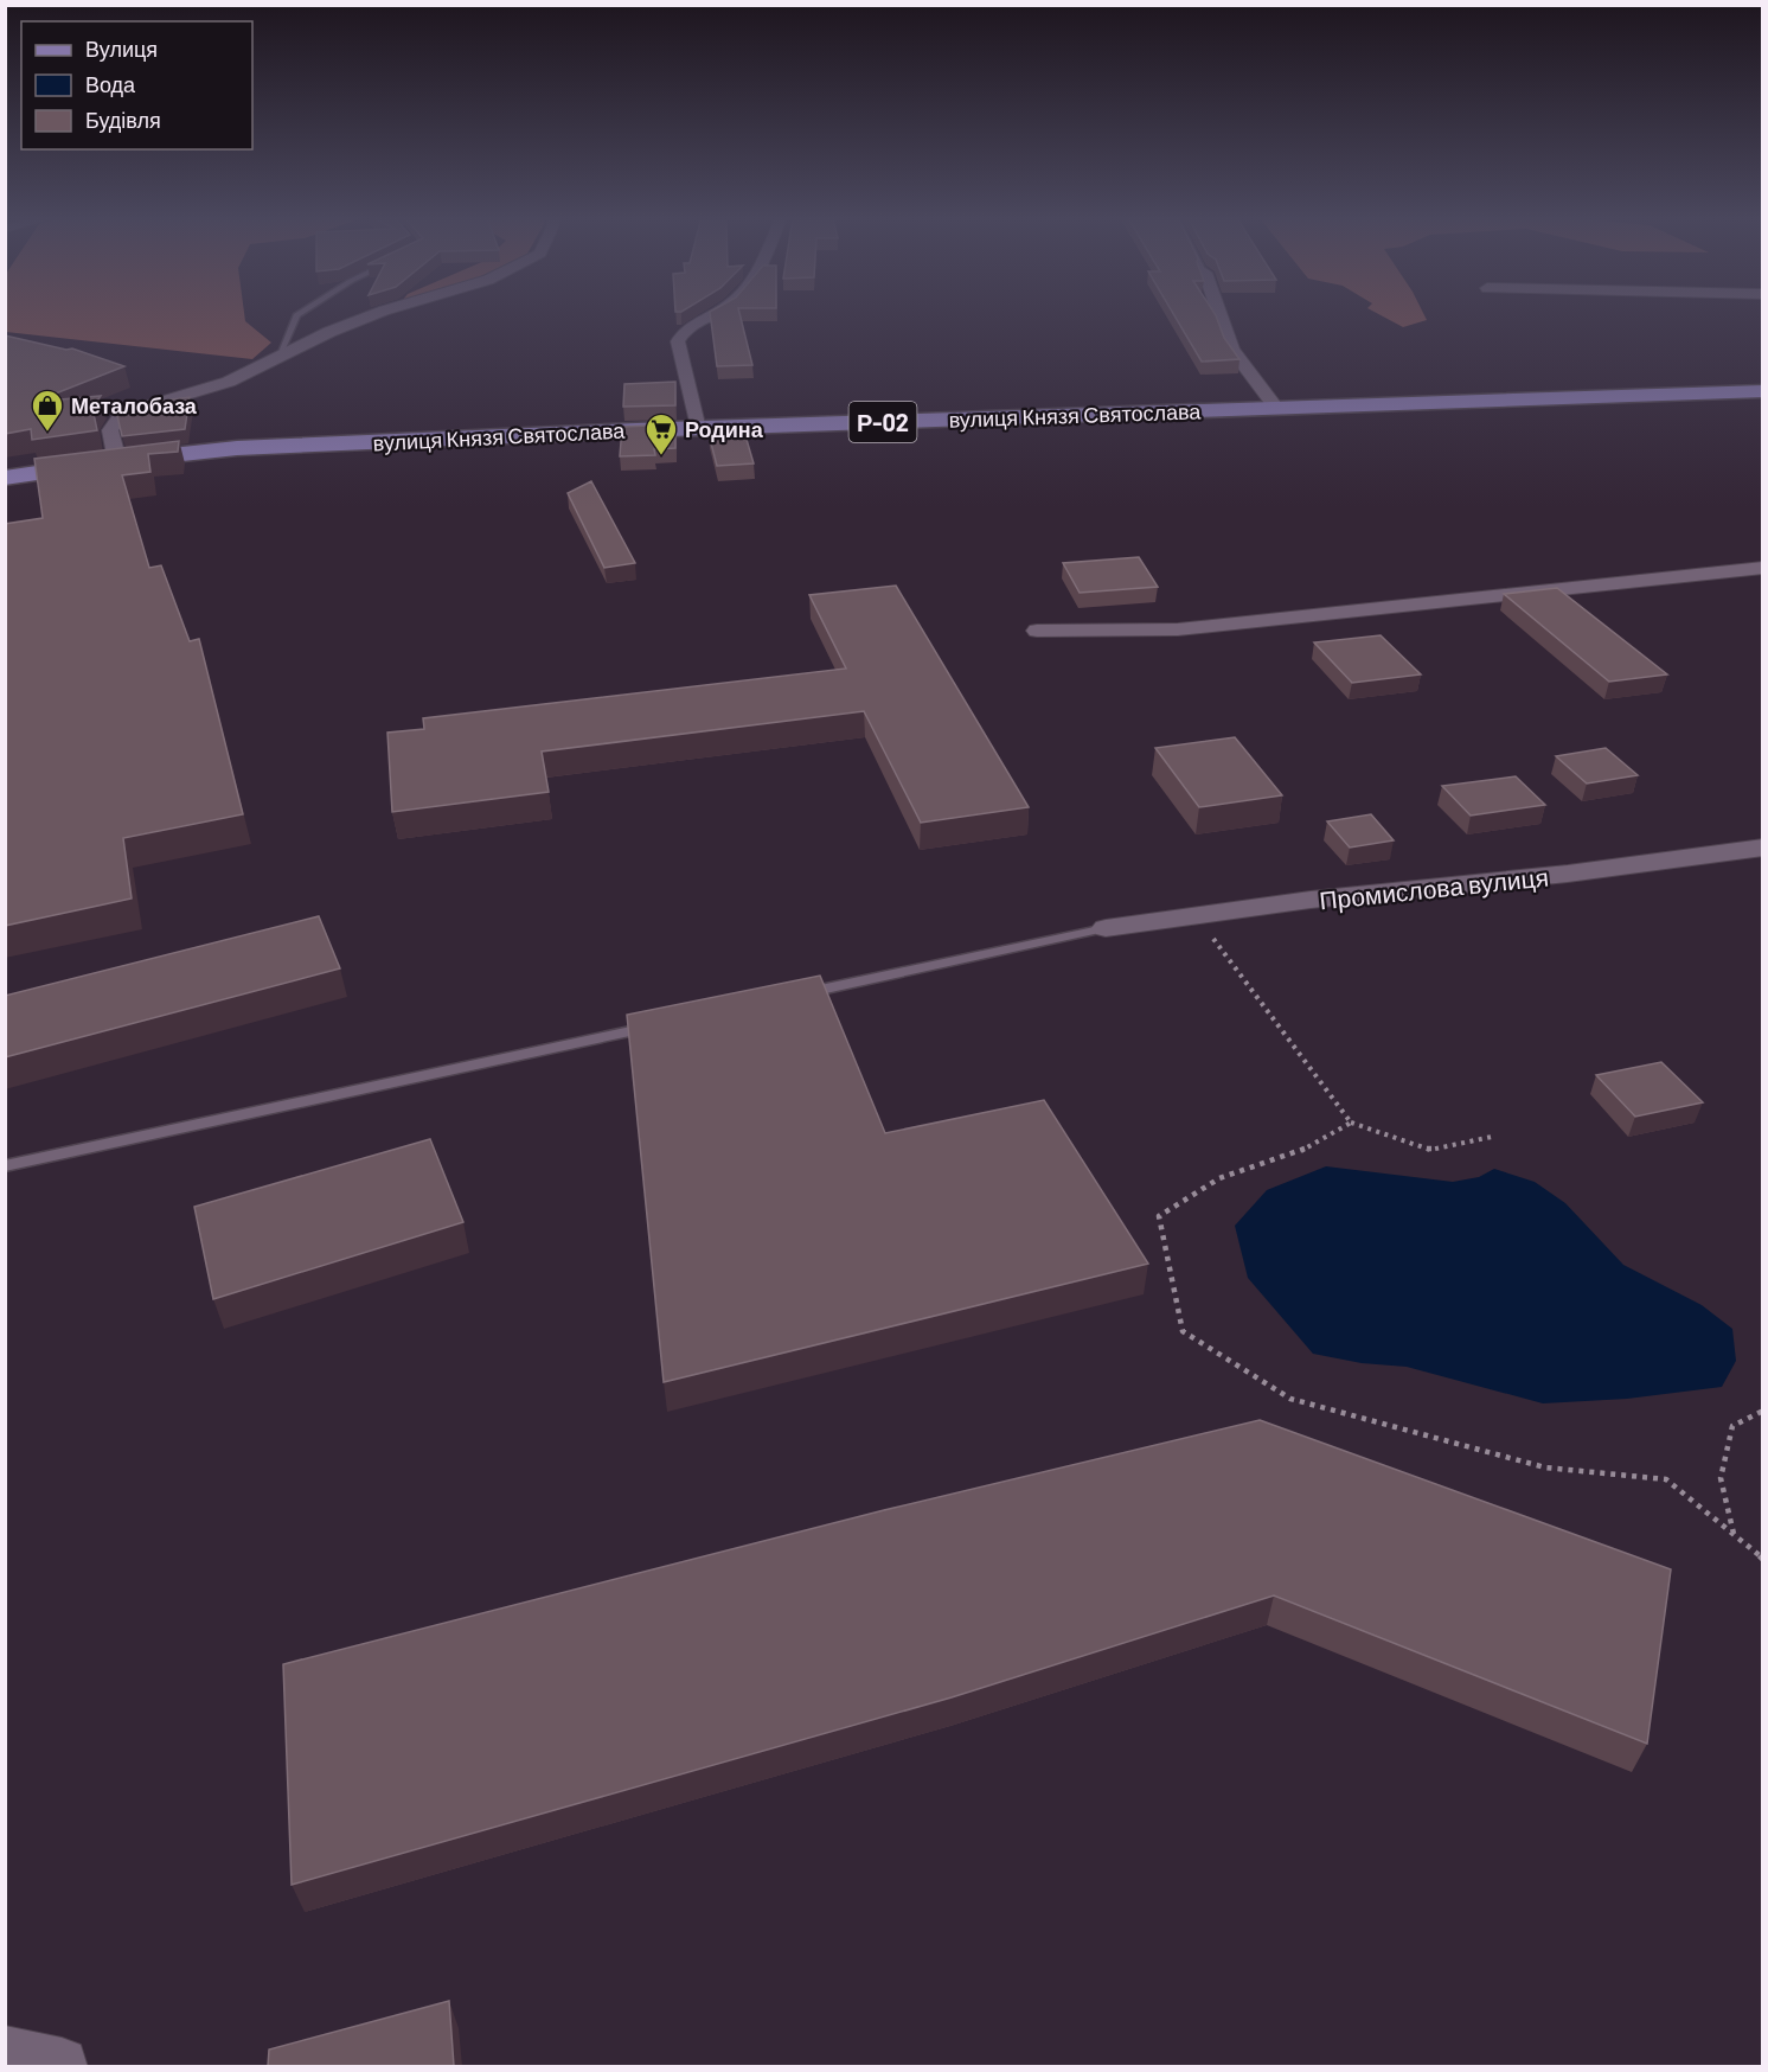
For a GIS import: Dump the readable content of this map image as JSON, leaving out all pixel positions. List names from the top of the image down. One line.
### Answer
{"streets":{"main road":["вулиця Князя Святослава","Р-02"],"street":["Промислова вулиця"]},"places":{"shop":["Металобаза"],"supermarket":["Родина"]},"legend":["Вулиця","Вода","Будівля"]}
